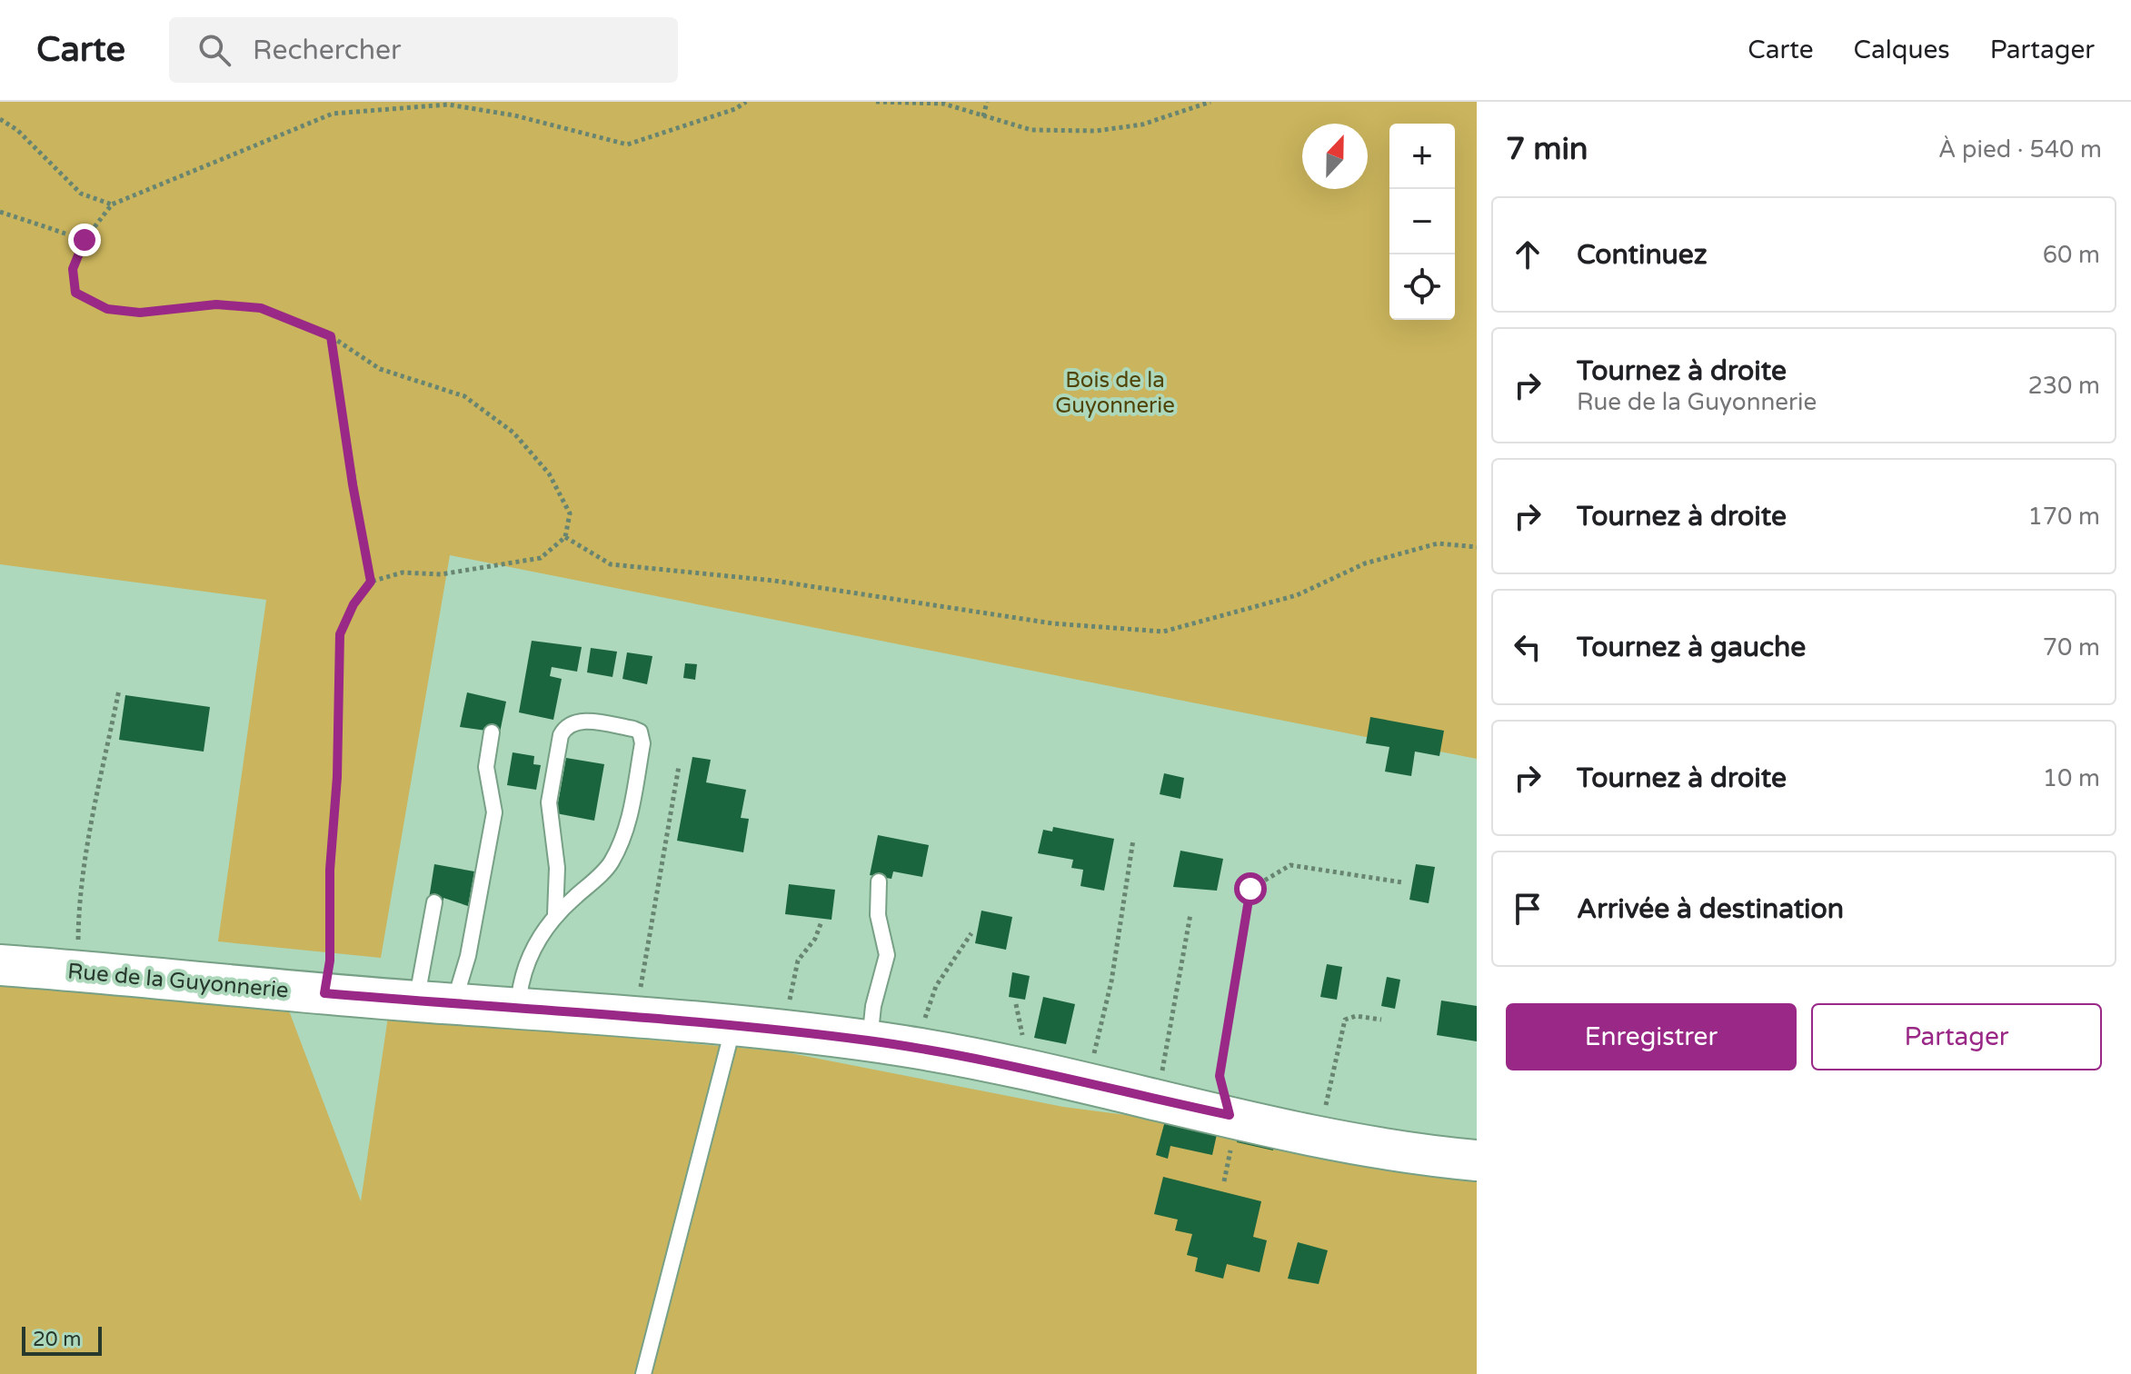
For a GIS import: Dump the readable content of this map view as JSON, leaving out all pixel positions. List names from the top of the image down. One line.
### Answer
{"streets":{"street":["Rue de la Guyonnerie"]},"parks":["Bois de la Guyonnerie"],"scale_bar":"20 m","north":"top","page":{"header":"Carte","search":"Rechercher","nav":["Carte","Calques","Partager"],"heading":["7 min","À pied · 540 m"],"map_buttons":["+","−"],"list":[["Continuez","60 m"],["Tournez à droite","Rue de la Guyonnerie","230 m"],["Tournez à droite","170 m"],["Tournez à gauche","70 m"],["Tournez à droite","10 m"],"Arrivée à destination"],"buttons":["Enregistrer","Partager"],"scale":"20 m"}}
